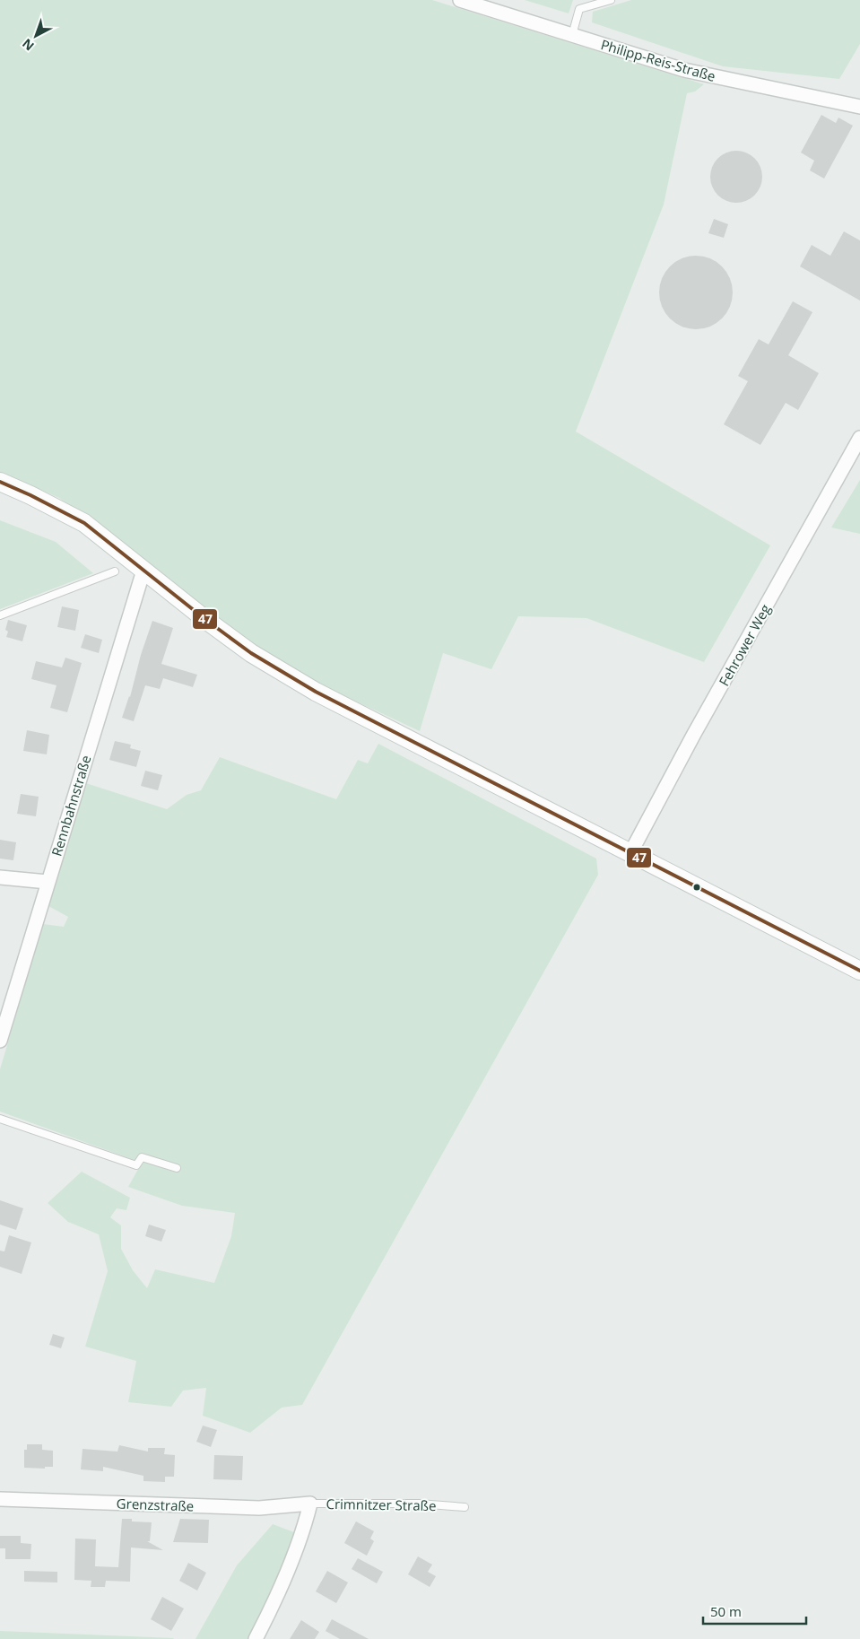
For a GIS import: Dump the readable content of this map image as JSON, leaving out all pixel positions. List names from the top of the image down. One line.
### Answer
{"streets":{"street":["Philipp-Reis-Straße","Fehrower Weg","Rennbahnstraße","Grenzstraße","Crimnitzer Straße"]},"crossings":[["Grenzstraße","Crimnitzer Straße"]],"lines":["transit line 47"],"scale_bar":"50 m","north":"bottom left"}
